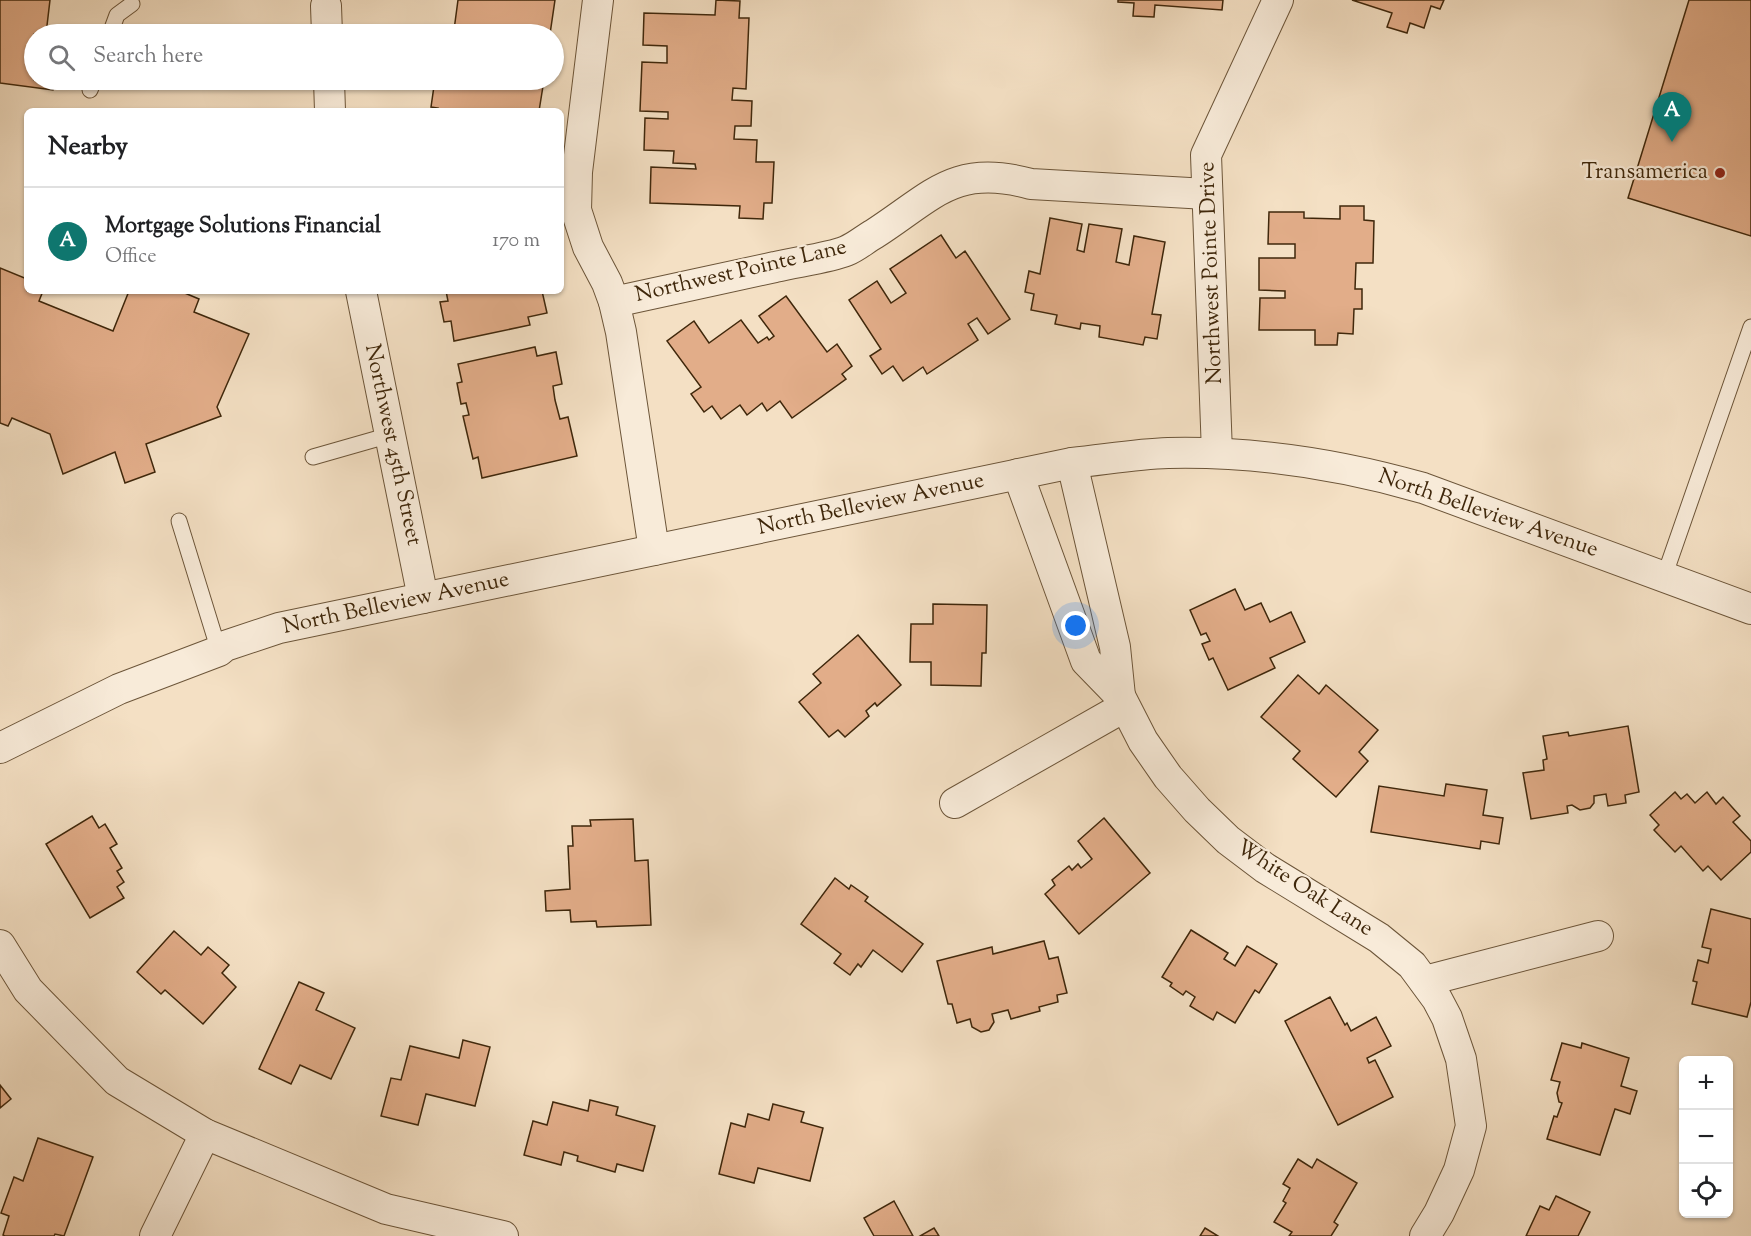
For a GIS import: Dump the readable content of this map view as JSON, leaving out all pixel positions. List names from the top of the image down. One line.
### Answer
{"streets":{"street":["Northwest Pointe Lane","Northwest Pointe Drive","Northwest 45th Street","North Belleview Avenue","White Oak Lane"]},"crossings":[["Northwest Pointe Lane","Northwest Pointe Drive"],["Northwest Pointe Drive","North Belleview Avenue"],["Northwest 45th Street","North Belleview Avenue"],["North Belleview Avenue","White Oak Lane"]],"places":["Transamerica"],"page":{"search":"Search here","pins":"A","heading":"Nearby","list":[{"mark":"A","name":"Mortgage Solutions Financial","note":"Office","value":"170 m"}],"map_buttons":["+","−"]}}
